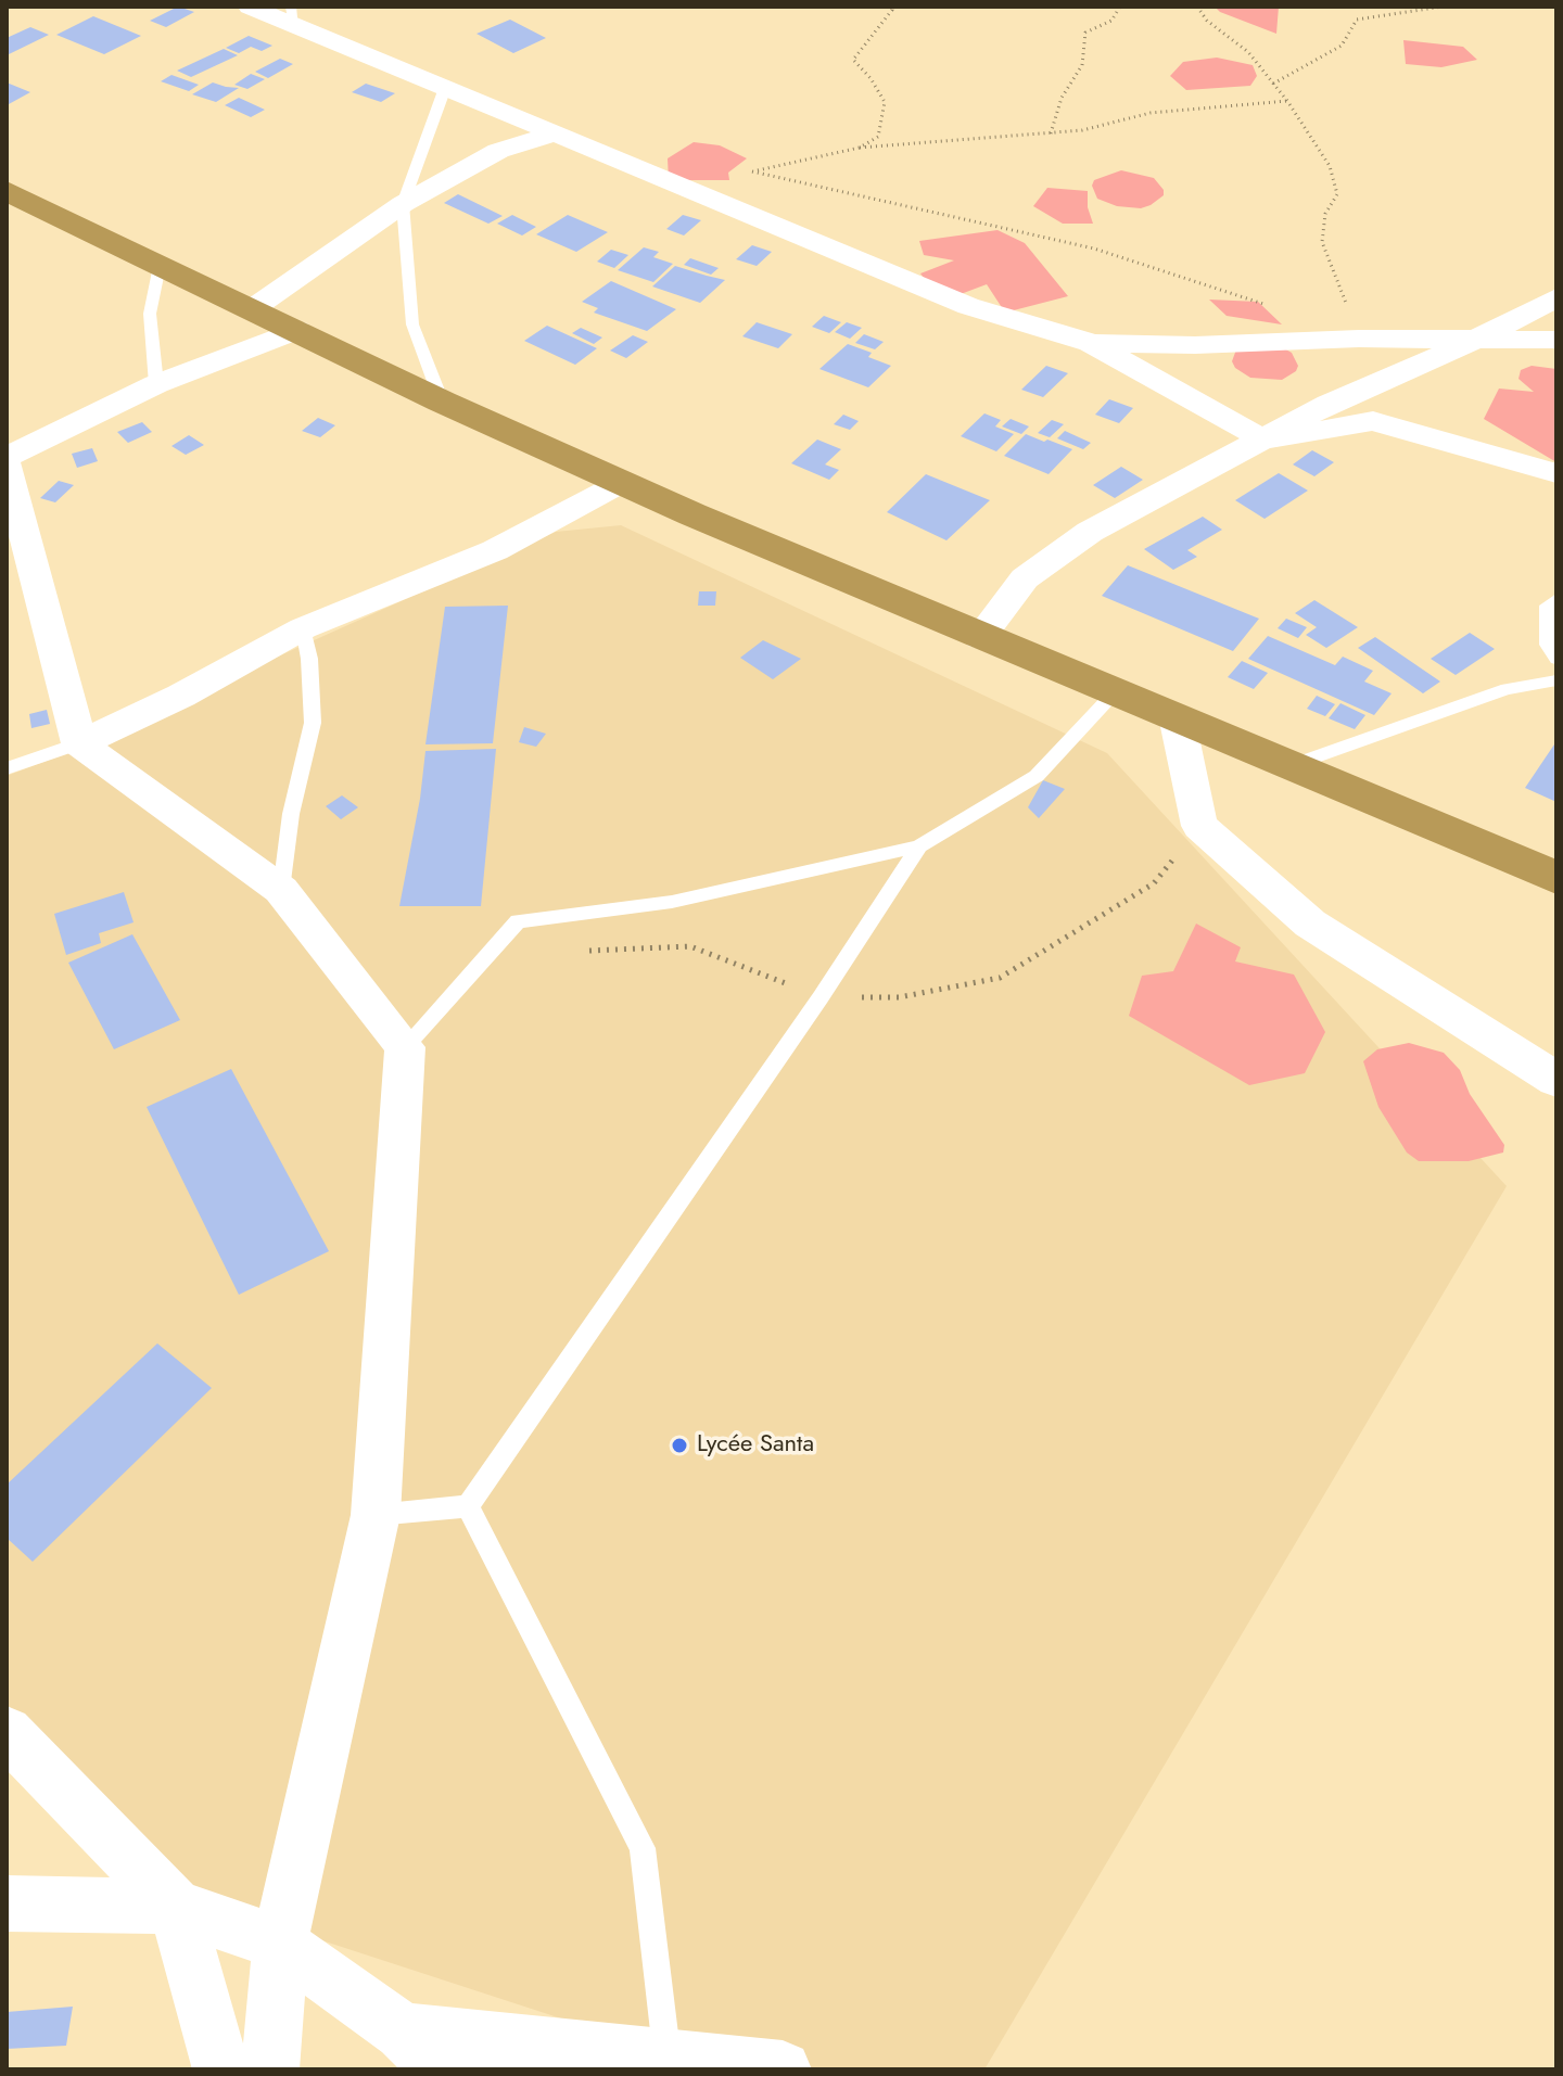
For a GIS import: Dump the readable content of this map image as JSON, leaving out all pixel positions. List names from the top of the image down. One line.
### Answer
{"places":["Lycée Santa"]}
